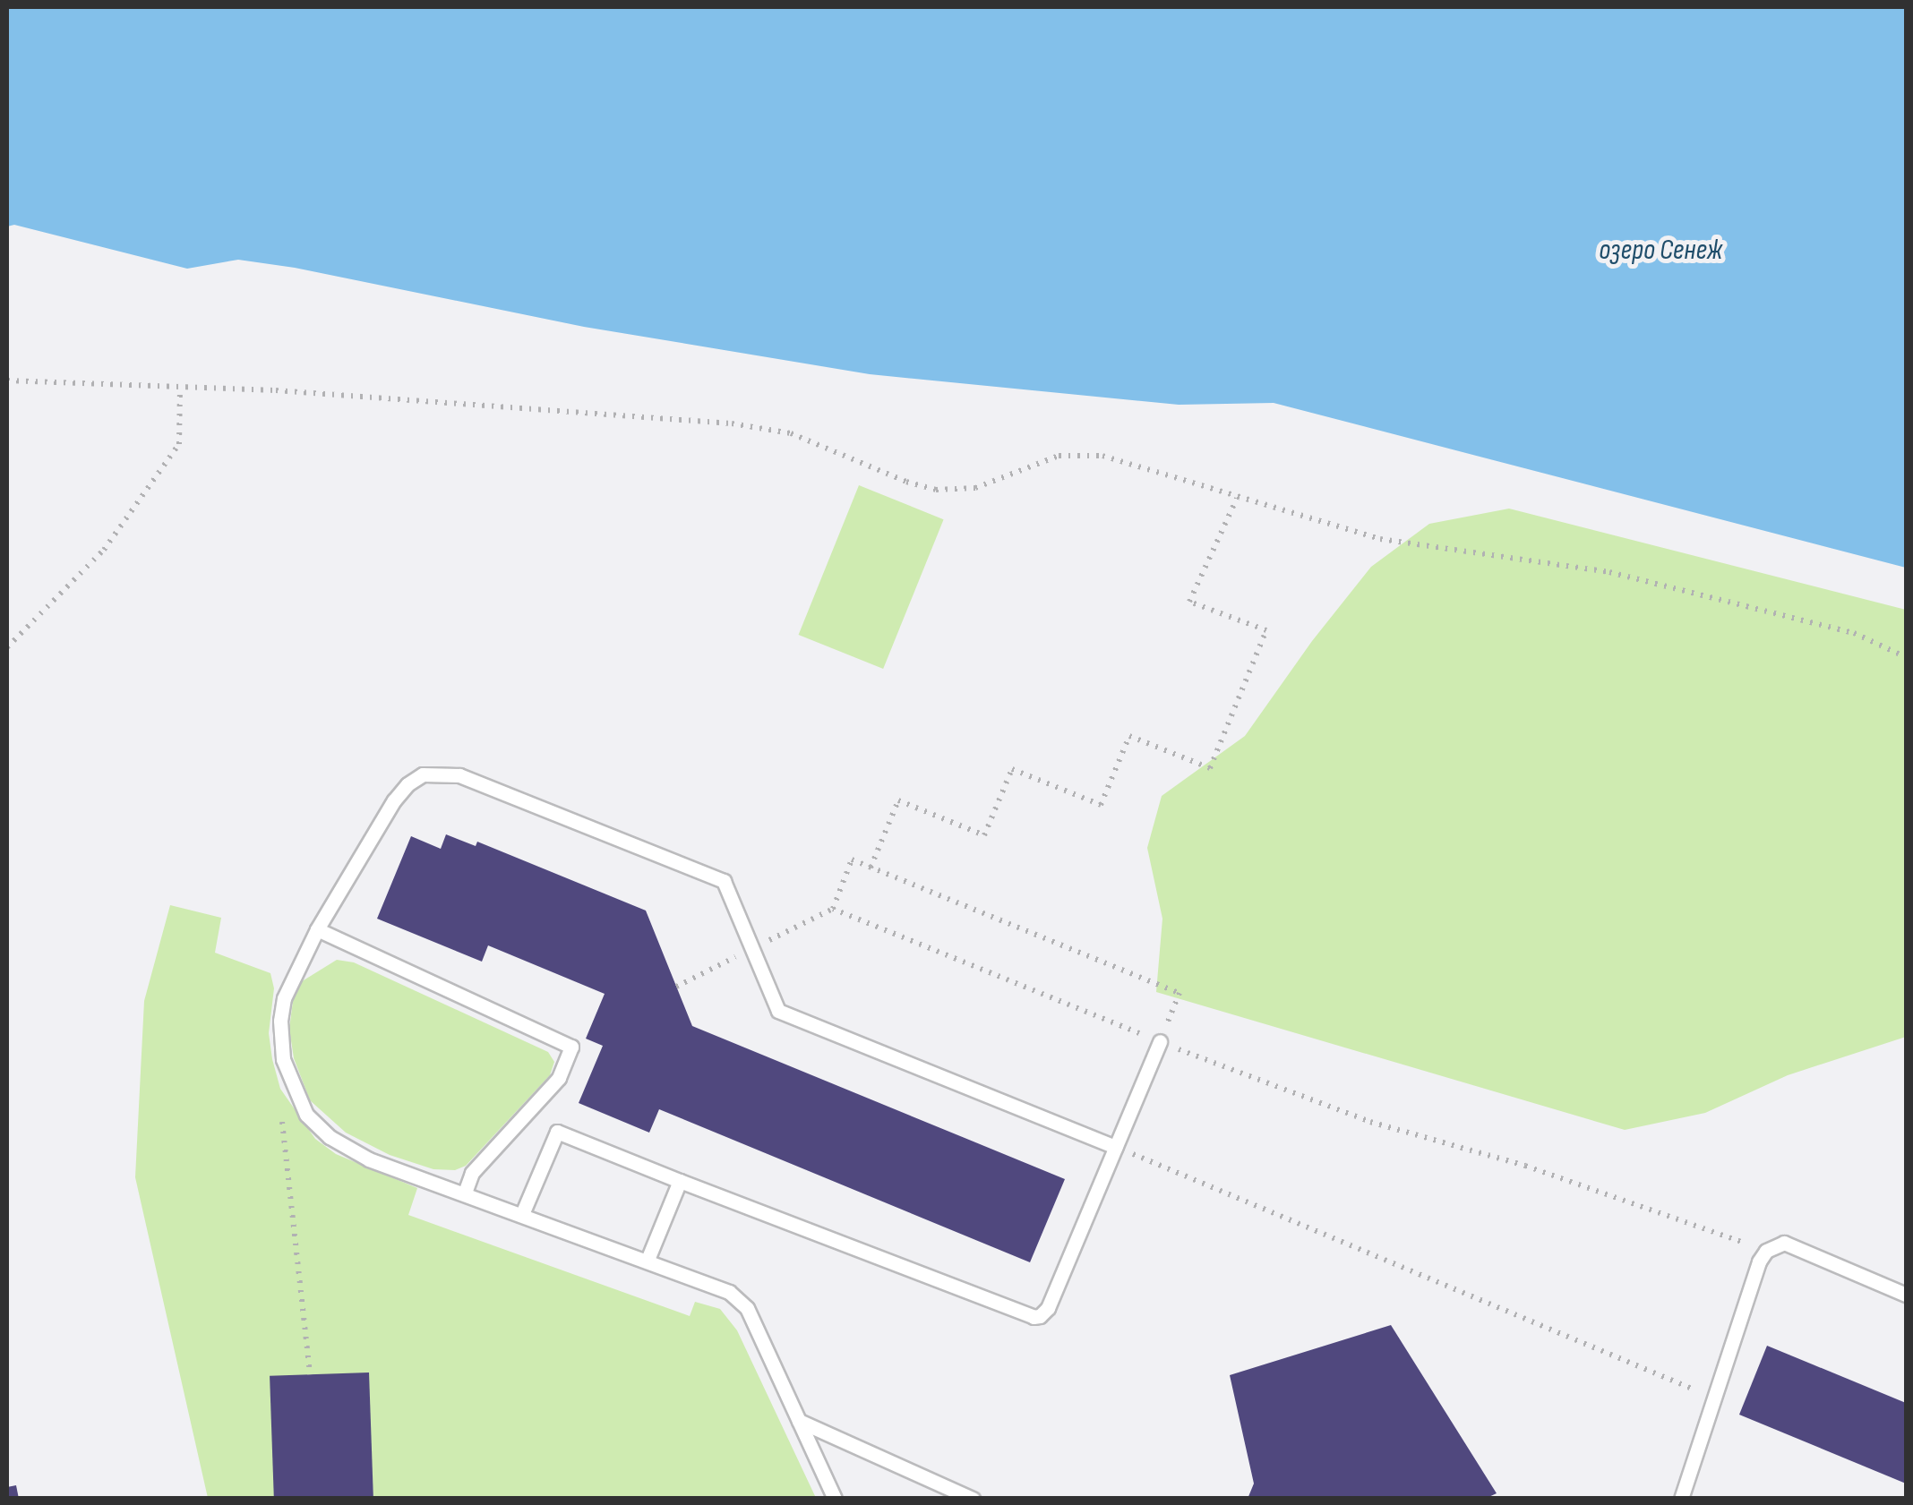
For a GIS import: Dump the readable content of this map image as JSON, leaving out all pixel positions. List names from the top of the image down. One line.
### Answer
{"water":["озеро Сенеж"]}
